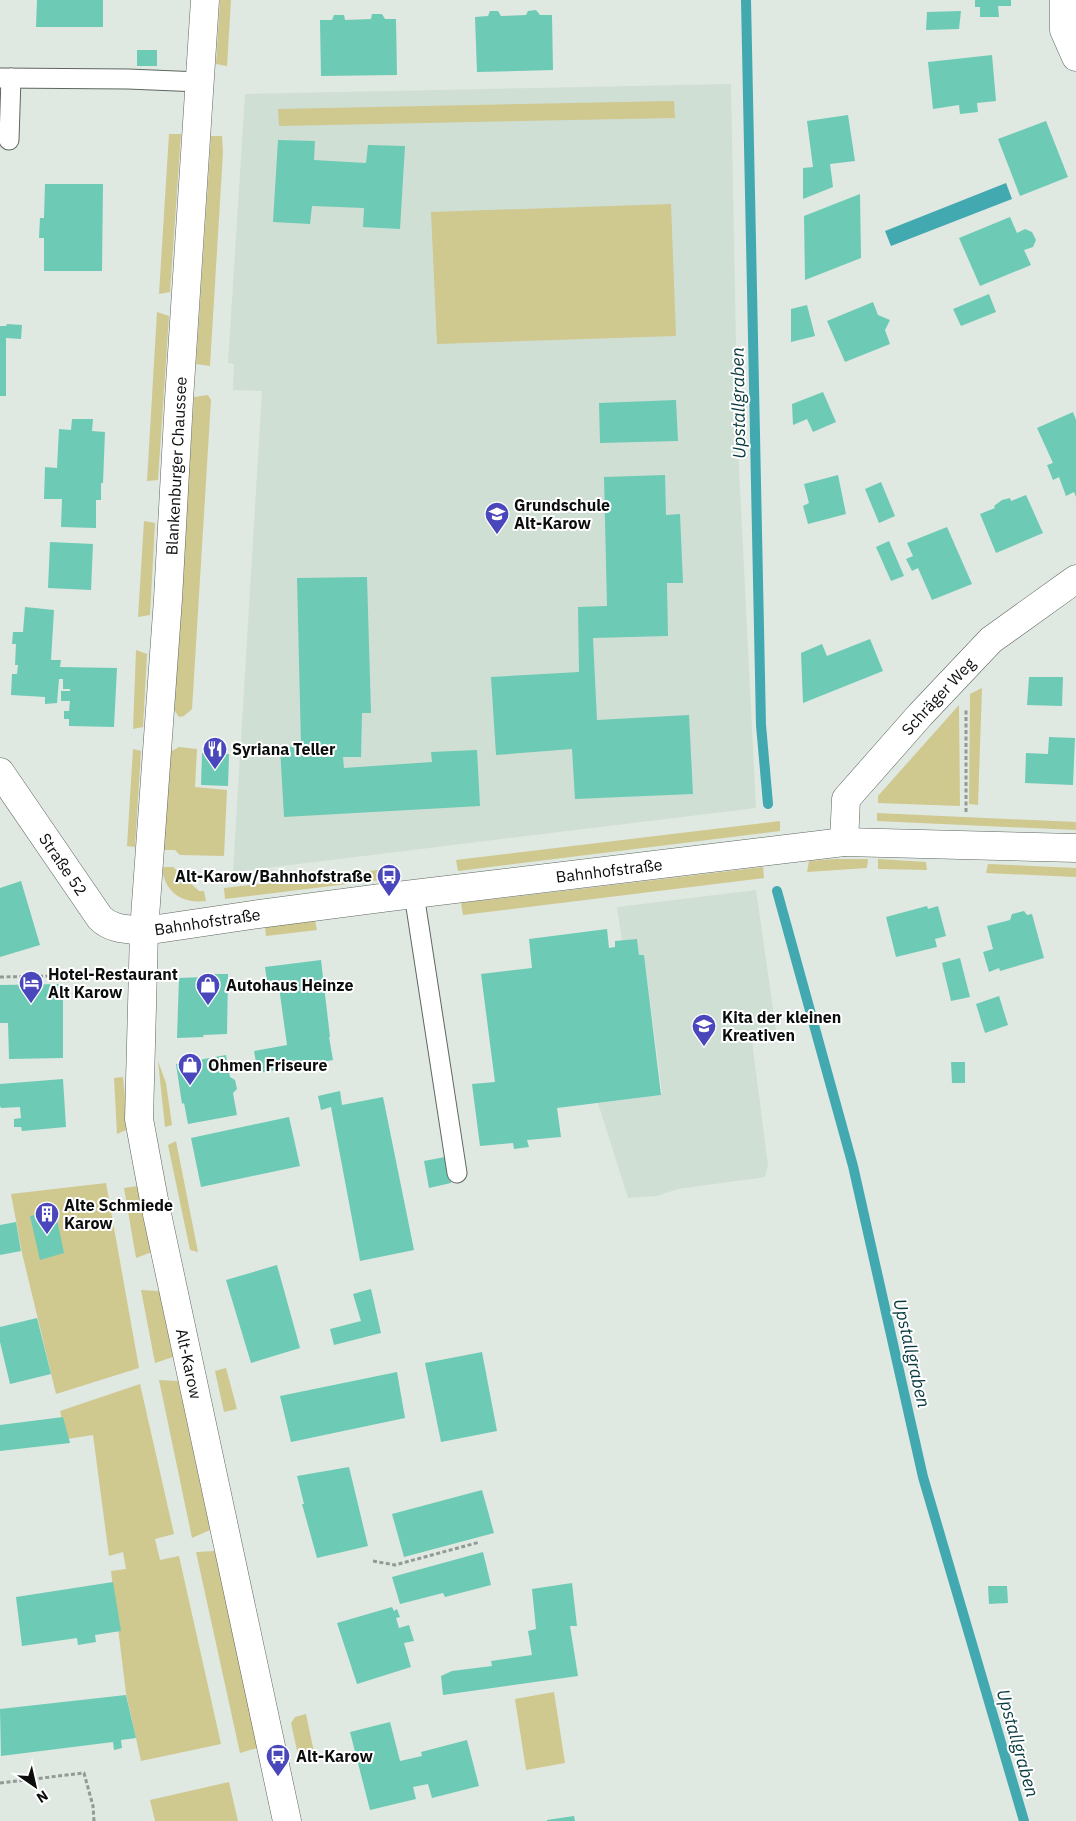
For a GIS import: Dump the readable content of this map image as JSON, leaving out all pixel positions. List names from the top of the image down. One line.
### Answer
{"streets":{"main road":["Blankenburger Chaussee","Schräger Weg","Straße 52","Bahnhofstraße","Alt-Karow"]},"crossings":[["Blankenburger Chaussee","Straße 52"],["Blankenburger Chaussee","Bahnhofstraße"],["Blankenburger Chaussee","Alt-Karow"],["Schräger Weg","Bahnhofstraße"],["Straße 52","Bahnhofstraße"],["Straße 52","Alt-Karow"],["Bahnhofstraße","Alt-Karow"]],"water":["Upstallgraben"],"places":{"school or university":["Grundschule Alt-Karow","Kita der kleinen Kreativen"],"restaurant":["Syriana Teller"],"bus stop":["Alt-Karow/Bahnhofstraße","Alt-Karow"],"hotel":["Hotel-Restaurant Alt Karow"],"shop":["Autohaus Heinze","Ohmen Friseure"],"building":["Alte Schmiede Karow"]},"north":"bottom right"}
